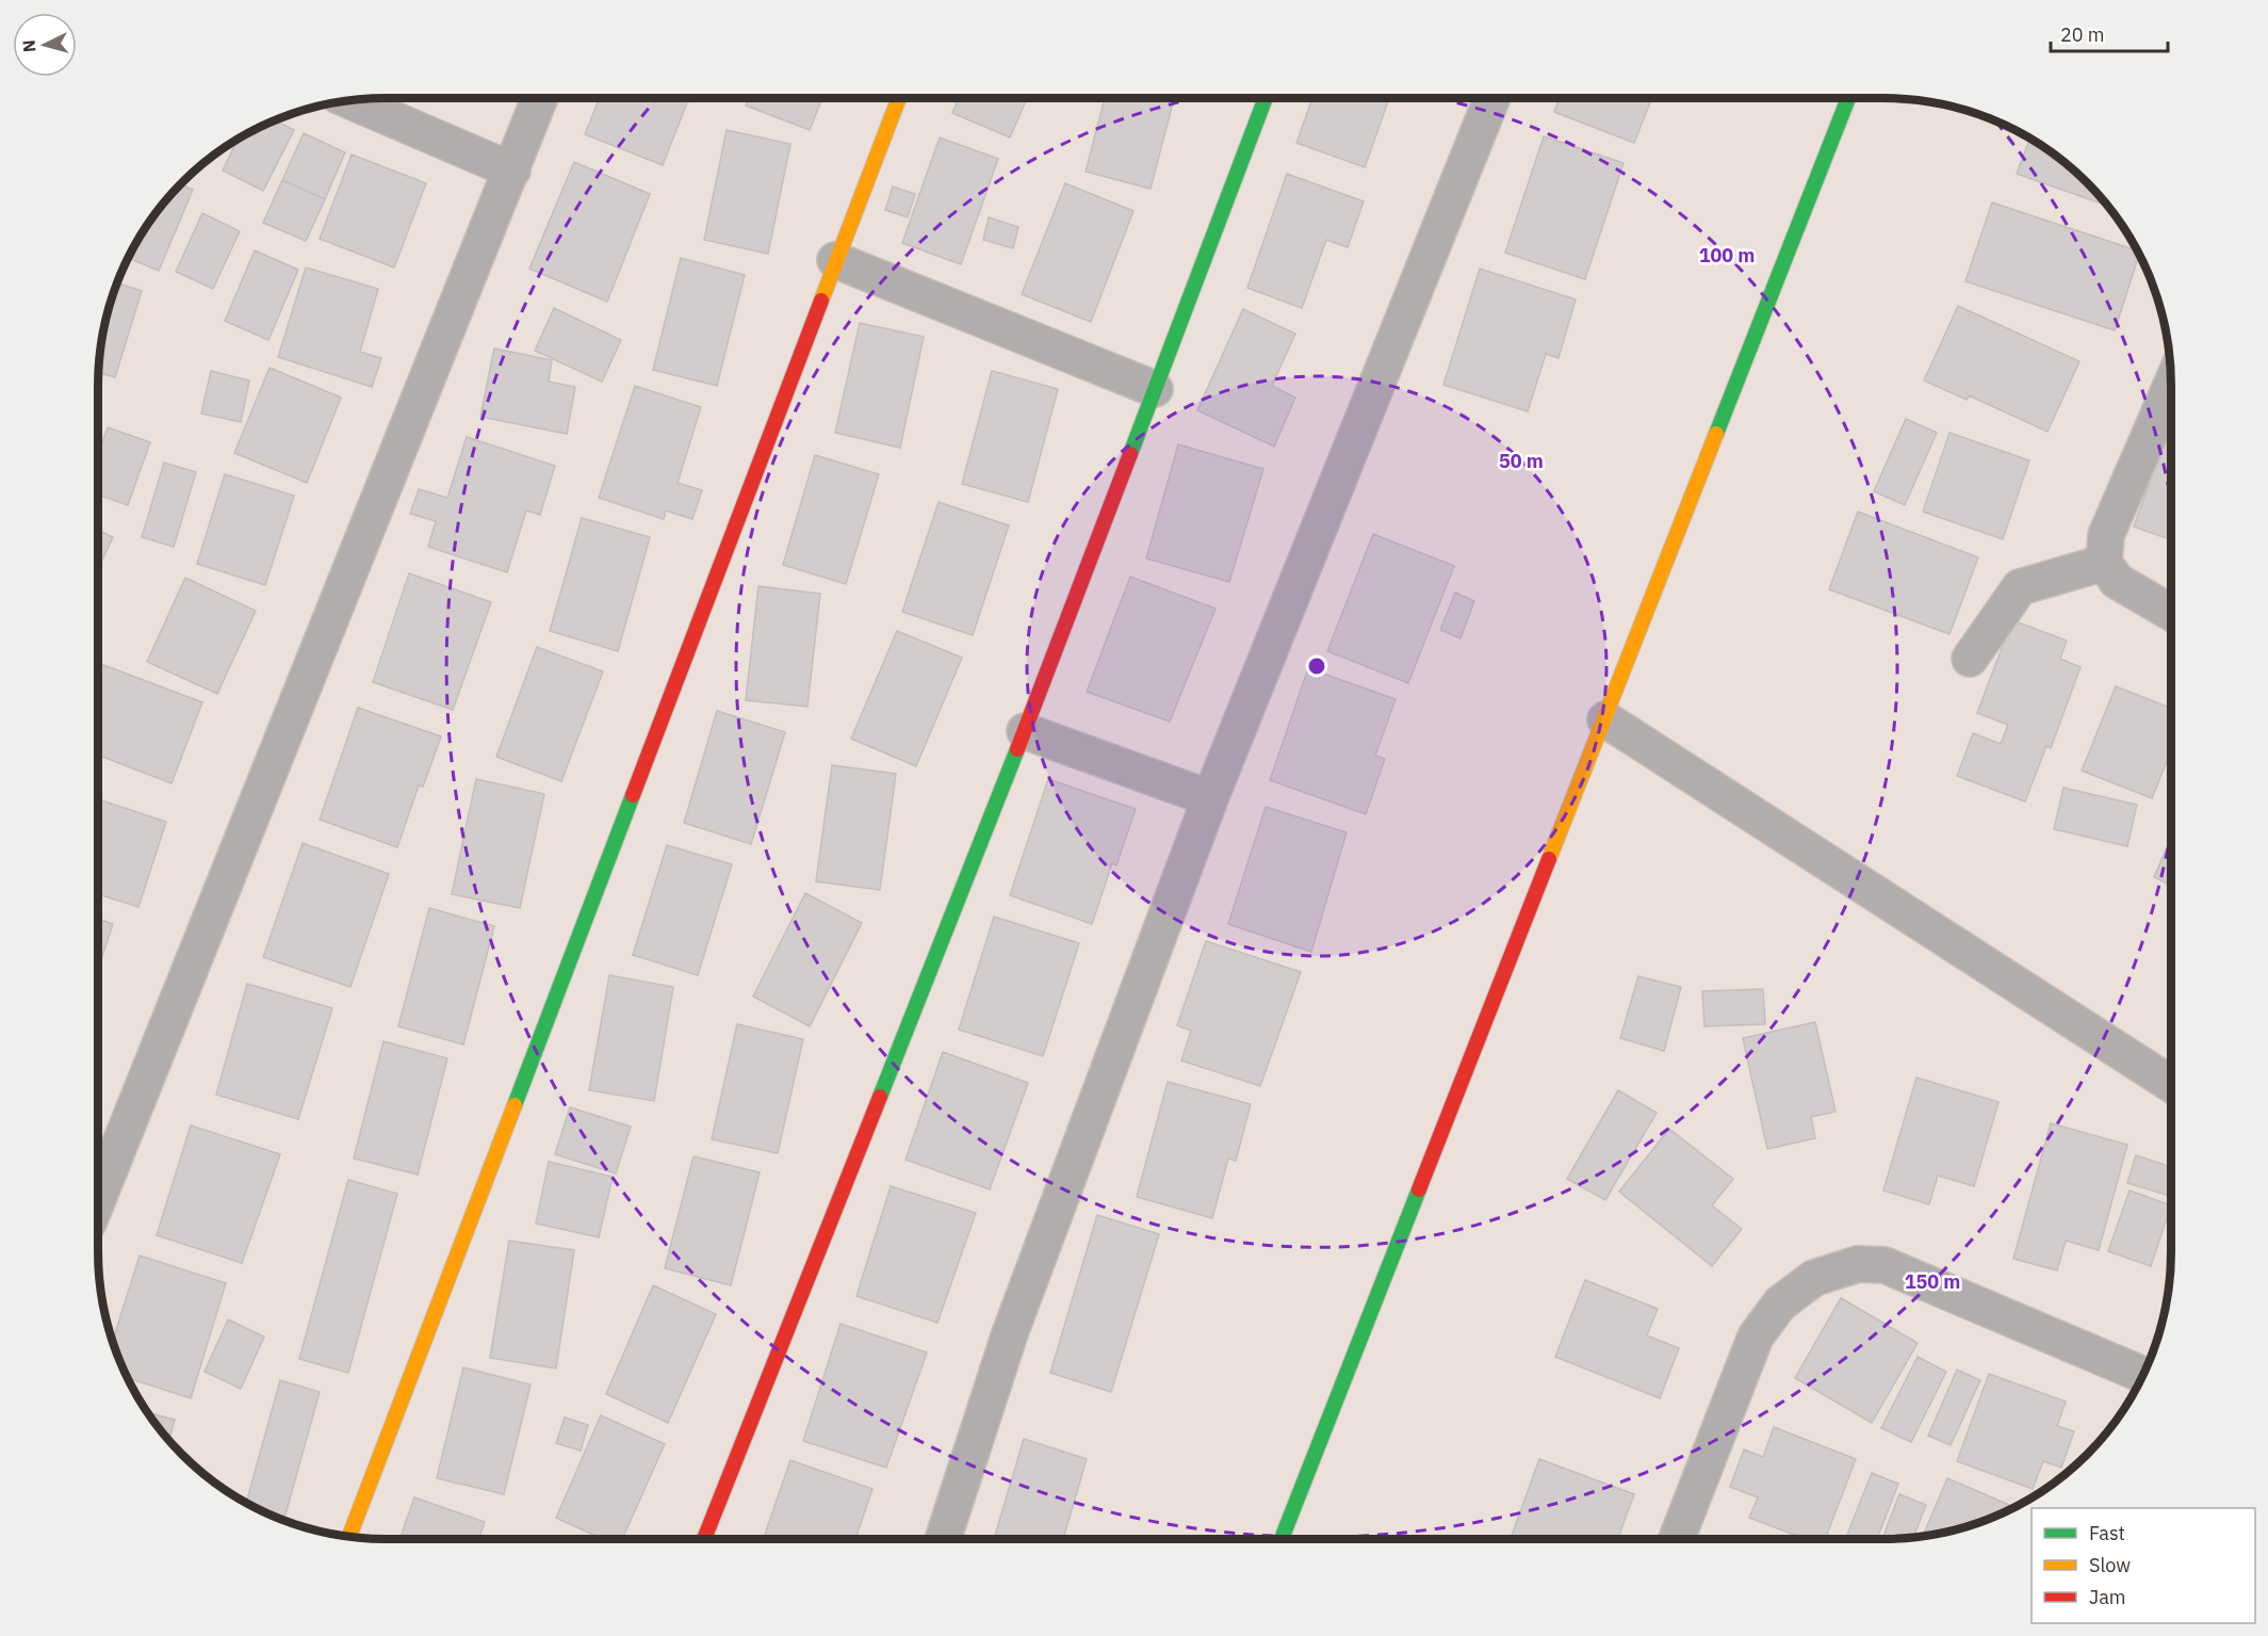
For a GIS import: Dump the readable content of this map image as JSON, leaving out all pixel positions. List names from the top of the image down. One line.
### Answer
{"legend":["Fast","Slow","Jam"],"scale_bar":"20 m","north":"left","rings":["100 m","50 m","150 m"]}
